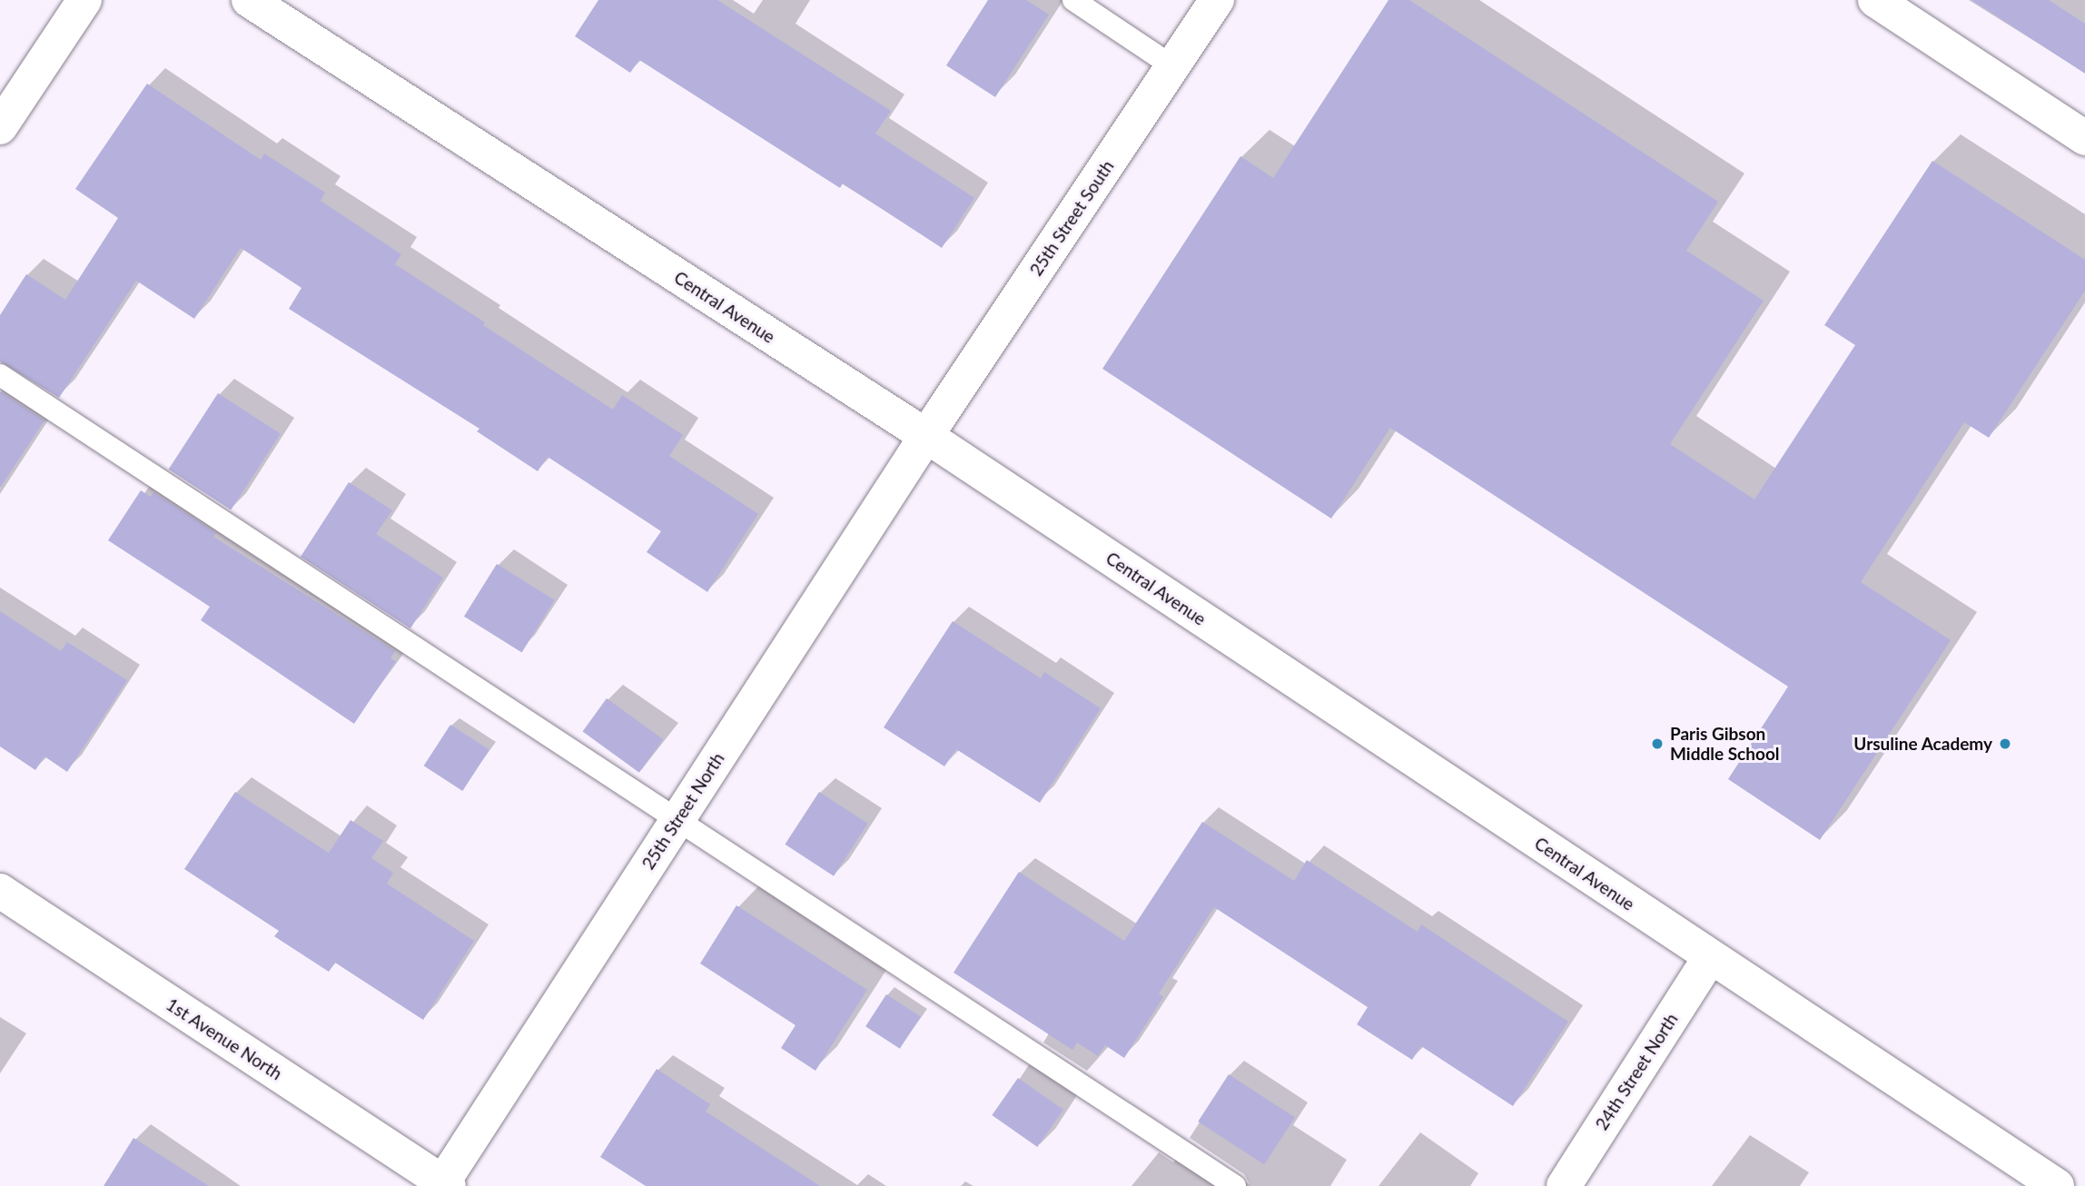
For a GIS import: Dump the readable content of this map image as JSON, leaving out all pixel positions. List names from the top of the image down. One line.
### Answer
{"streets":{"street":["25th Street South","Central Avenue","25th Street North","1st Avenue North","24th Street North"]},"crossings":[["25th Street South","Central Avenue"],["25th Street South","25th Street North"],["Central Avenue","25th Street North"],["Central Avenue","24th Street North"],["25th Street North","1st Avenue North"]],"places":["Paris Gibson Middle School","Ursuline Academy"]}
